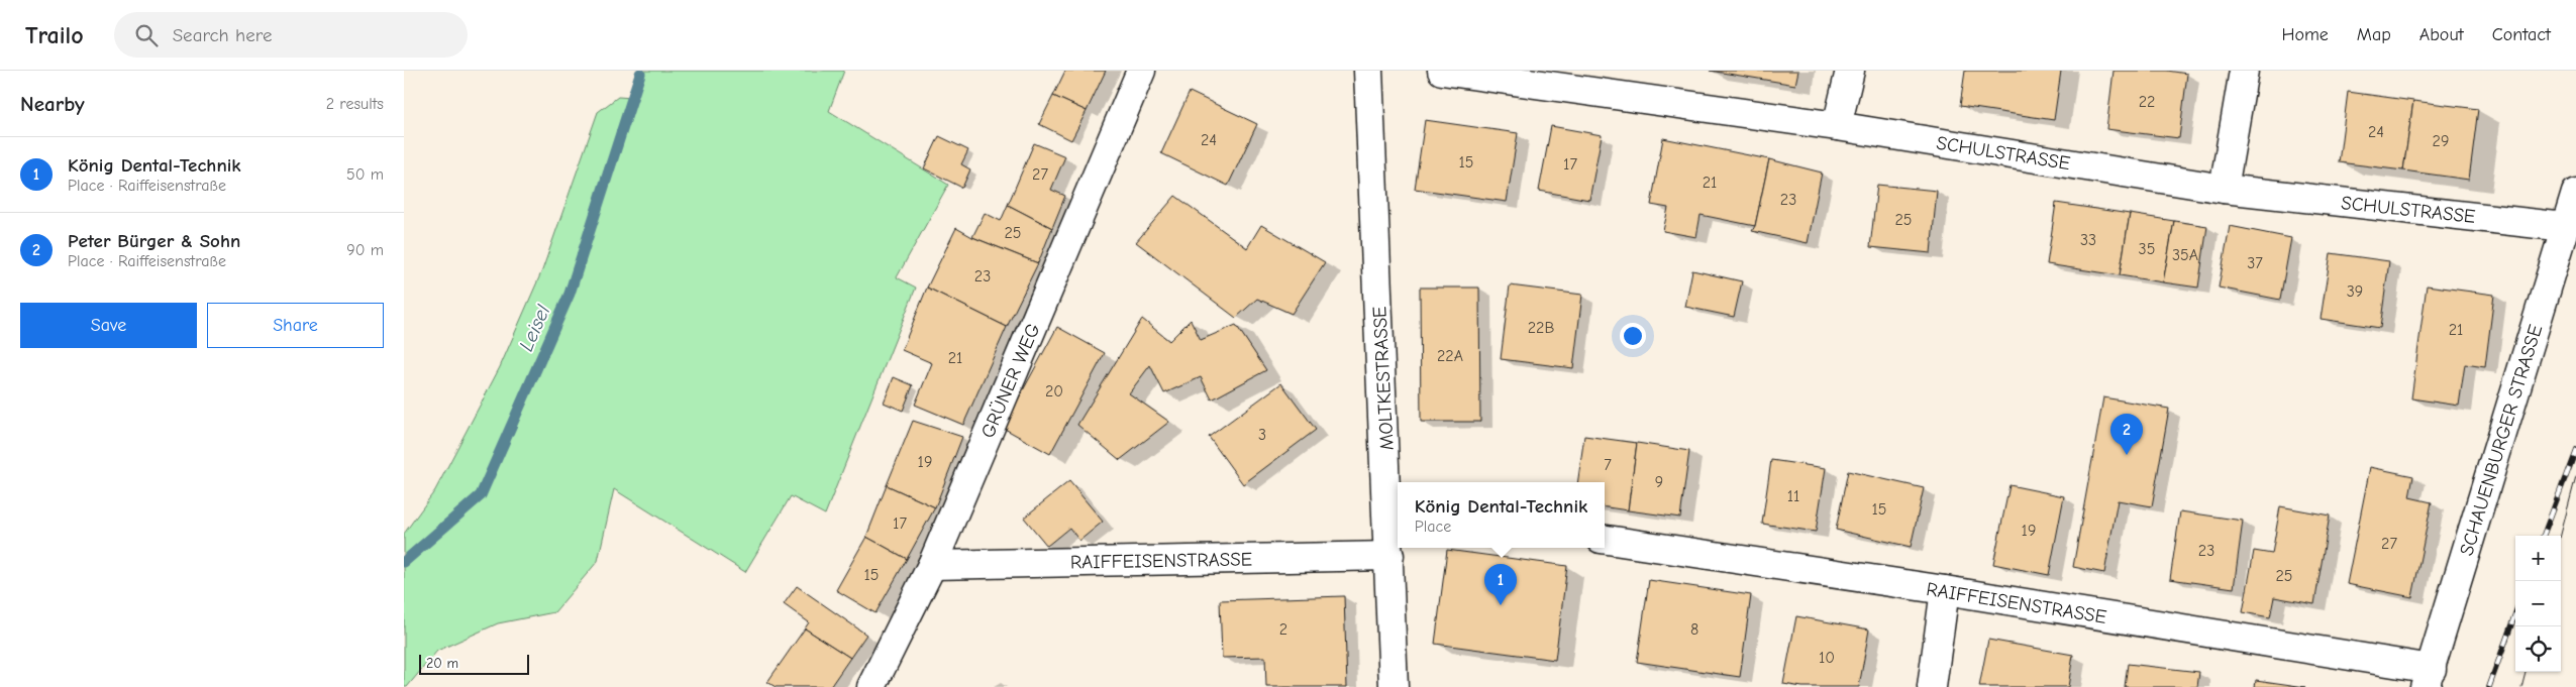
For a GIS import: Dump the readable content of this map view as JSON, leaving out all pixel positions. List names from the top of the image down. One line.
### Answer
{"streets":{"street":["SCHULSTRASSE","MOLTKESTRASSE","GRÜNER WEG","SCHAUENBURGER STRASSE","RAIFFEISENSTRASSE"]},"crossings":[["SCHULSTRASSE","SCHAUENBURGER STRASSE"],["MOLTKESTRASSE","RAIFFEISENSTRASSE"],["GRÜNER WEG","RAIFFEISENSTRASSE"],["SCHAUENBURGER STRASSE","RAIFFEISENSTRASSE"]],"water":["Leisel"],"house_numbers":["22","24","24","29","15","17","27","21","23","25","25","33","35","35A","37","23","39","22B","21","22A","21","20","3","19","7","9","11","15","17","19","27","23","15","25","2","8","10"],"scale_bar":"20 m","page":{"header":"Trailo","search":"Search here","nav":["Home","Map","About","Contact"],"heading":["Nearby","2 results"],"list":[{"mark":"1","name":"König Dental-Technik","note":"Place · Raiffeisenstraße","value":"50 m"},{"mark":"2","name":"Peter Bürger & Sohn","note":"Place · Raiffeisenstraße","value":"90 m"}],"buttons":["Save","Share"],"pins":["2","1"],"popup":["König Dental-Technik","Place"],"map_buttons":["+","−"],"scale":"20 m"}}
